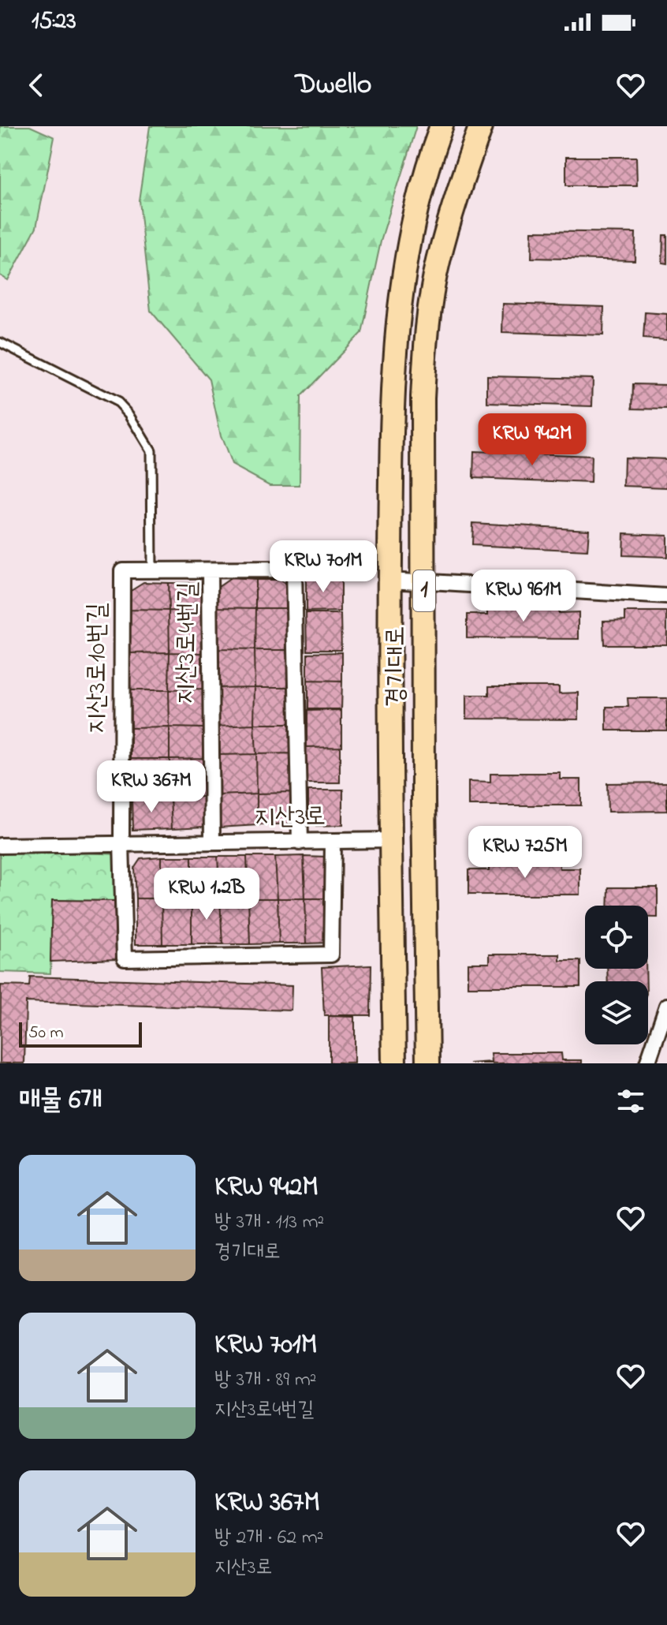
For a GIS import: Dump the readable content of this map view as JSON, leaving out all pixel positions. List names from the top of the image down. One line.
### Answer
{"streets":{"main road":["1","경기대로"],"street":["지산3로4번길","지산3로10번길","지산3로"]},"crossings":[["지산3로4번길","지산3로10번길"],["지산3로4번길","지산3로"],["경기대로","지산3로"],["지산3로10번길","지산3로"]],"scale_bar":"50 m","page":{"status":"15:23","header":"Dwello","price":["KRW 942M","KRW 701M","KRW 961M","KRW 367M","KRW 725M","KRW 1.2B"],"scale":"50 m","heading":"매물 6개","list":[{"name":"KRW 942M","note":"방 3개 · 113 m² · 경기대로"},{"name":"KRW 701M","note":"방 3개 · 89 m² · 지산3로4번길"},{"name":"KRW 367M","note":"방 2개 · 62 m² · 지산3로"}]}}
